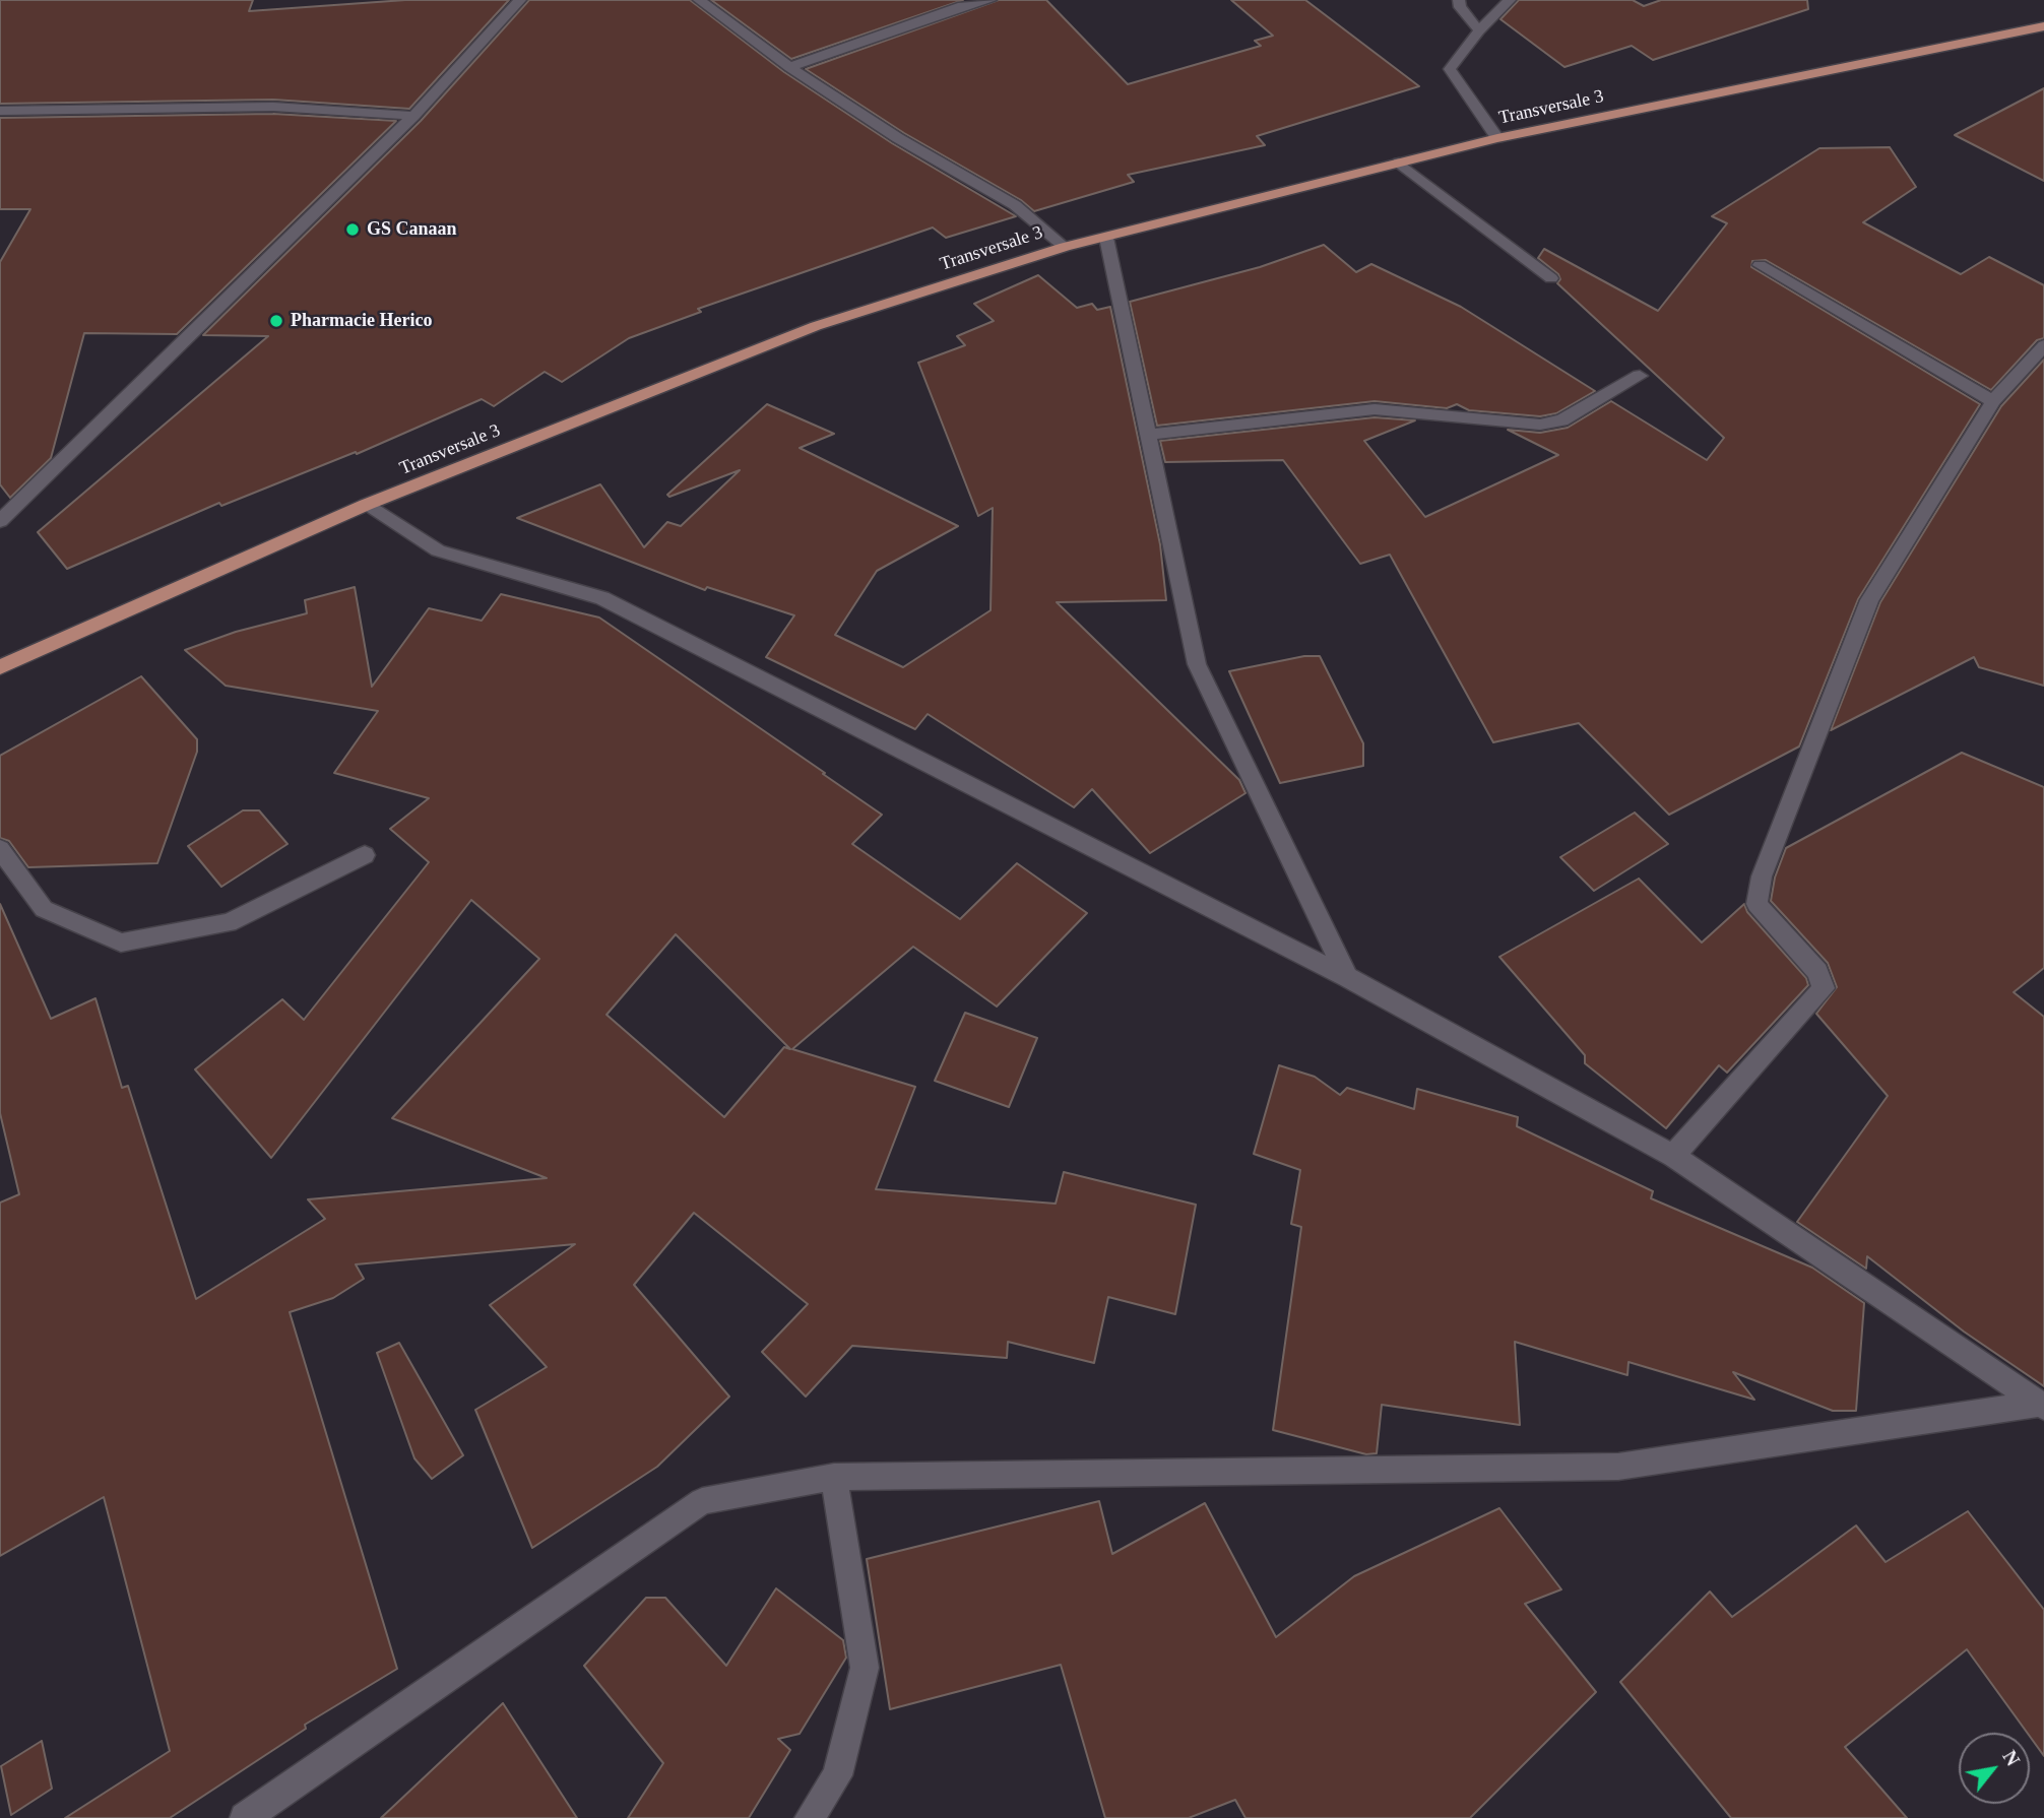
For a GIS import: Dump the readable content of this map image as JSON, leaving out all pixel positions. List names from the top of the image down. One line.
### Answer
{"streets":{"main road":["Transversale 3"]},"places":["GS Canaan","Pharmacie Herico"],"north":"top right"}
